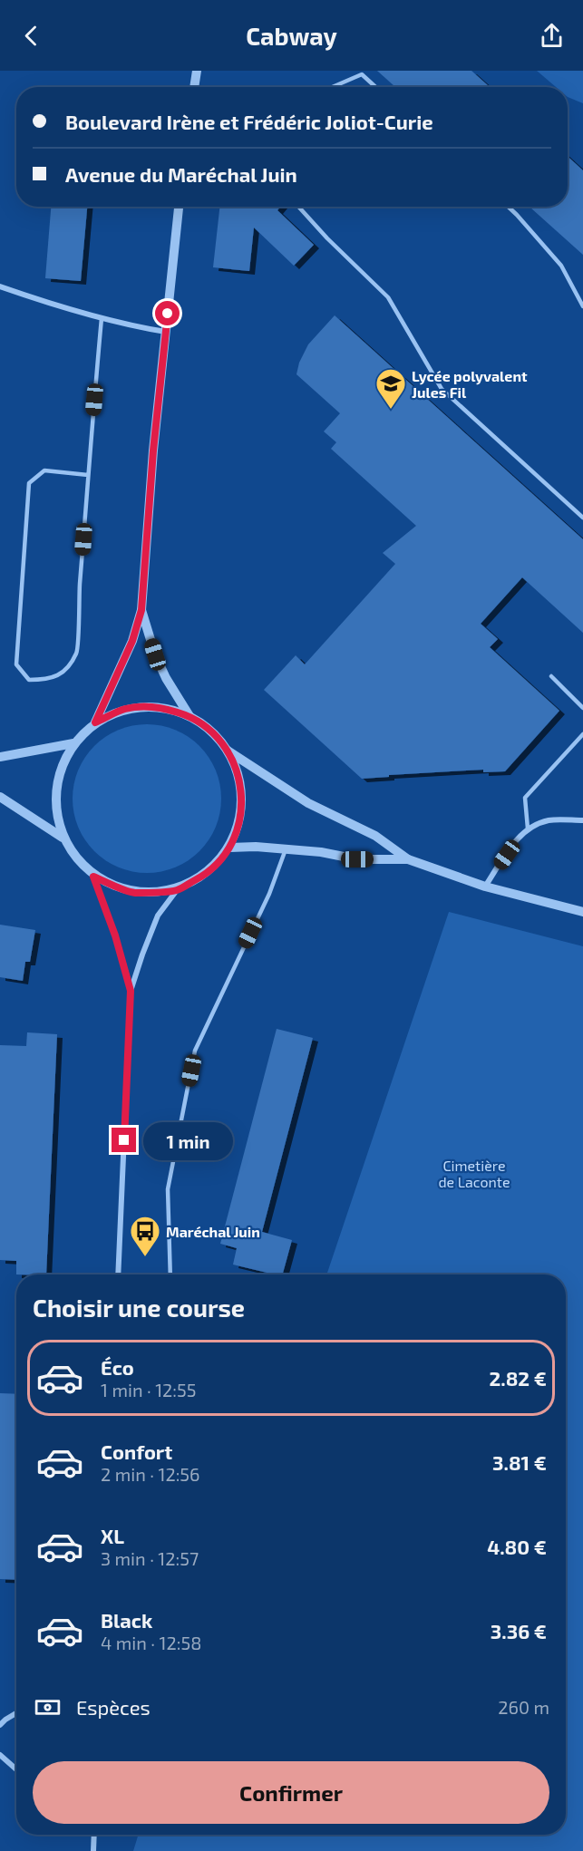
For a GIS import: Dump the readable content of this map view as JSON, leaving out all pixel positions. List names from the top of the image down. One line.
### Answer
{"parks":["Cimetière de Laconte"],"places":{"school or university":["Lycée polyvalent Jules Fil"],"bus stop":["Maréchal Juin"]},"page":{"header":"Cabway","banner":["Boulevard Irène et Frédéric Joliot-Curie","Avenue du Maréchal Juin"],"bubble":"1 min","heading":"Choisir une course","list":[{"name":"Éco","note":"1 min · 12:55","value":"2.82 €"},{"name":"Confort","note":"2 min · 12:56","value":"3.81 €"},{"name":"XL","note":"3 min · 12:57","value":"4.80 €"},{"name":"Black","note":"4 min · 12:58","value":"3.36 €"}],"pay":["Espèces","260 m"],"buttons":"Confirmer"}}
